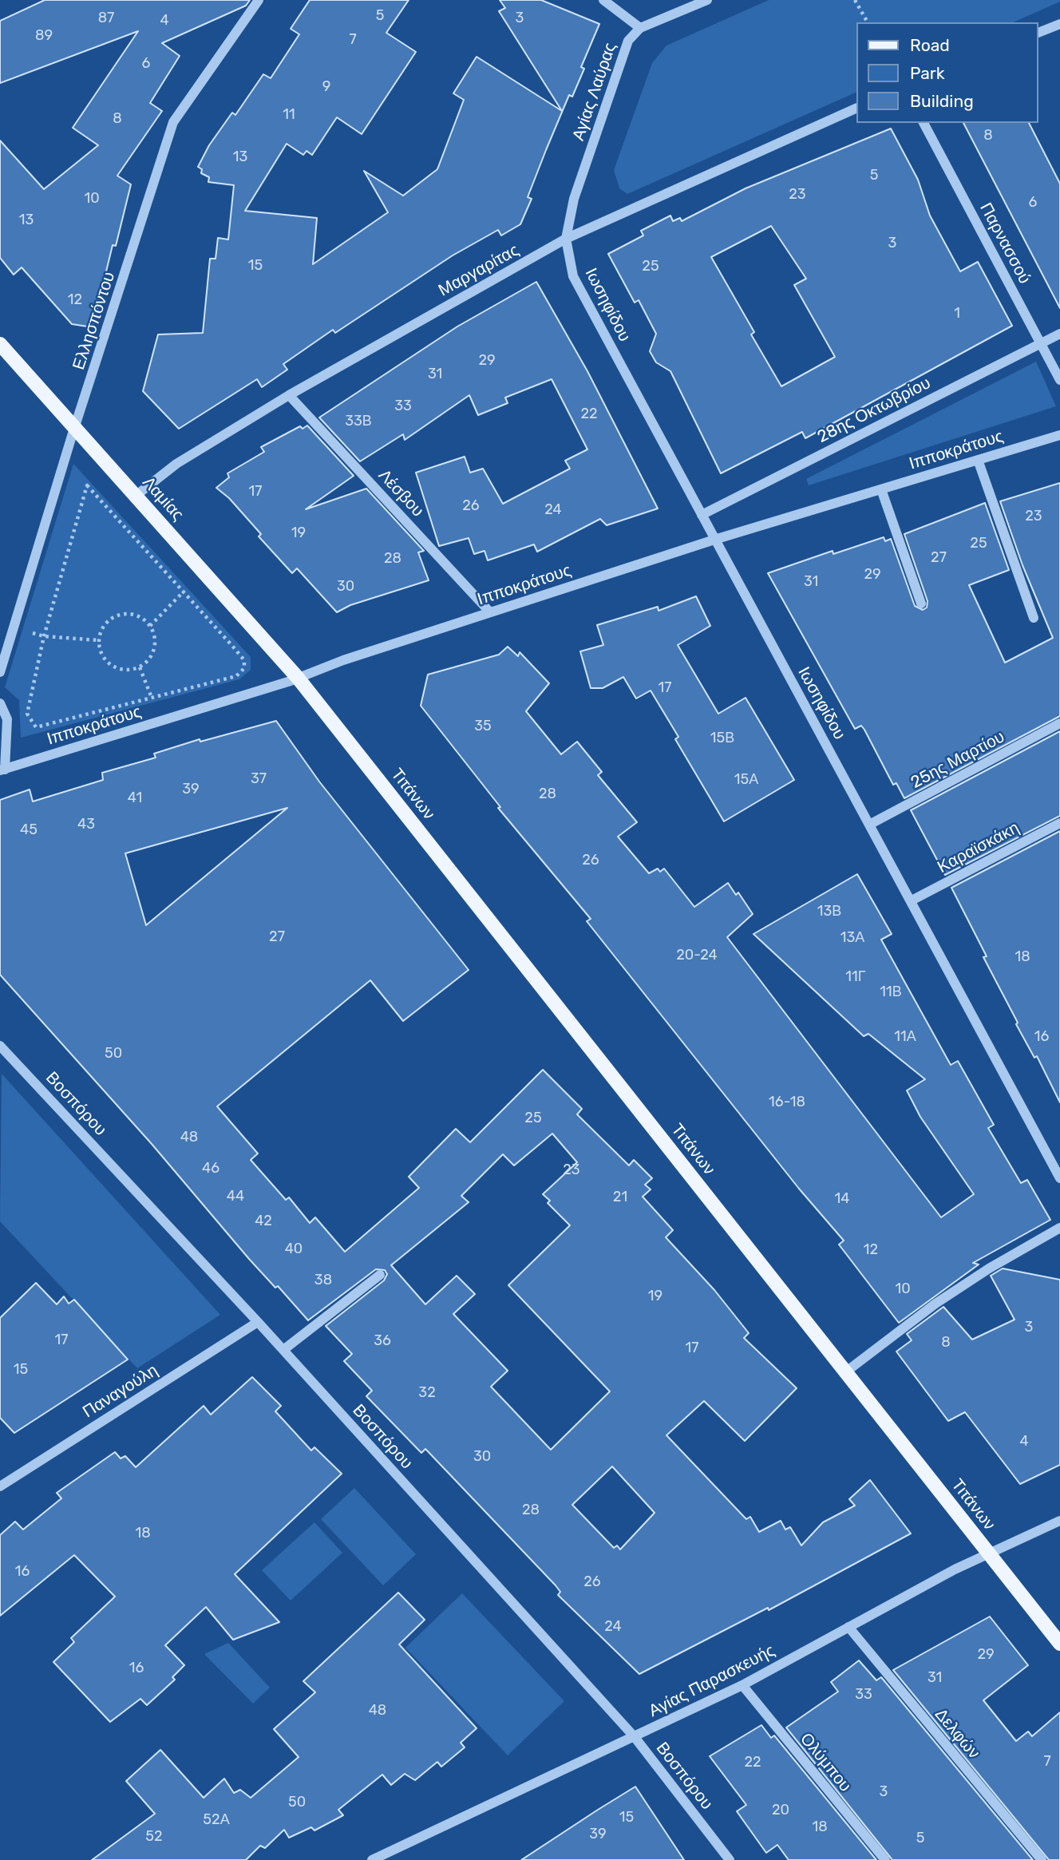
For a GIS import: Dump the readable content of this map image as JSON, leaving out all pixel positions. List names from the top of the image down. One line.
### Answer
{"streets":{"main road":["Λαμίας","Τιτάνων"],"street":["Αγίας Λαύρας","Παρνασσού","Μαργαρίτας","Ιωσηφίδου","Ελλησπόντου","28ης Οκτωβρίου","Ιπποκράτους","Λέσβου","25ης Μαρτίου","Καραϊσκάκη","Βοσπόρου","Παναγούλη","Αγίας Παρασκευής","Δελφών","Ολύμπου"]},"crossings":[["Αγίας Λαύρας","Μαργαρίτας"],["Αγίας Λαύρας","Ιωσηφίδου"],["Παρνασσού","28ης Οκτωβρίου"],["Μαργαρίτας","Ιωσηφίδου"],["Μαργαρίτας","Λέσβου"],["Μαργαρίτας","Λαμίας"],["Ιωσηφίδου","28ης Οκτωβρίου"],["Ιωσηφίδου","Ιπποκράτους"],["Ιωσηφίδου","25ης Μαρτίου"],["Ιωσηφίδου","Καραϊσκάκη"],["Ελλησπόντου","Λαμίας"],["Ιπποκράτους","Λέσβου"],["Ιπποκράτους","Λαμίας"],["Ιπποκράτους","Τιτάνων"],["Λαμίας","Τιτάνων"],["Τιτάνων","Αγίας Παρασκευής"],["Βοσπόρου","Παναγούλη"],["Βοσπόρου","Αγίας Παρασκευής"],["Αγίας Παρασκευής","Δελφών"],["Αγίας Παρασκευής","Ολύμπου"]],"house_numbers":["5","87","3","4","89","7","6","9","11","8","8","13","5","23","10","6","13","3","15","25","12","1","29","31","33","22","33Β","17","26","24","23","19","25","27","28","29","31","30","17","35","15Β","37","15Α","39","28","41","43","45","26","13Β","27","13Α","20-24","18","11Γ","11Β","11Α","16","50","16-18","25","48","46","23","44","21","14","42","40","12","38","10","19","3","17","36","8","17","15","32","4","30","28","18","16","26","24","29","16","31","33","48","7","22","3","50","20","15","52Α","18","39","52","5"],"legend":["Road","Park","Building"]}
